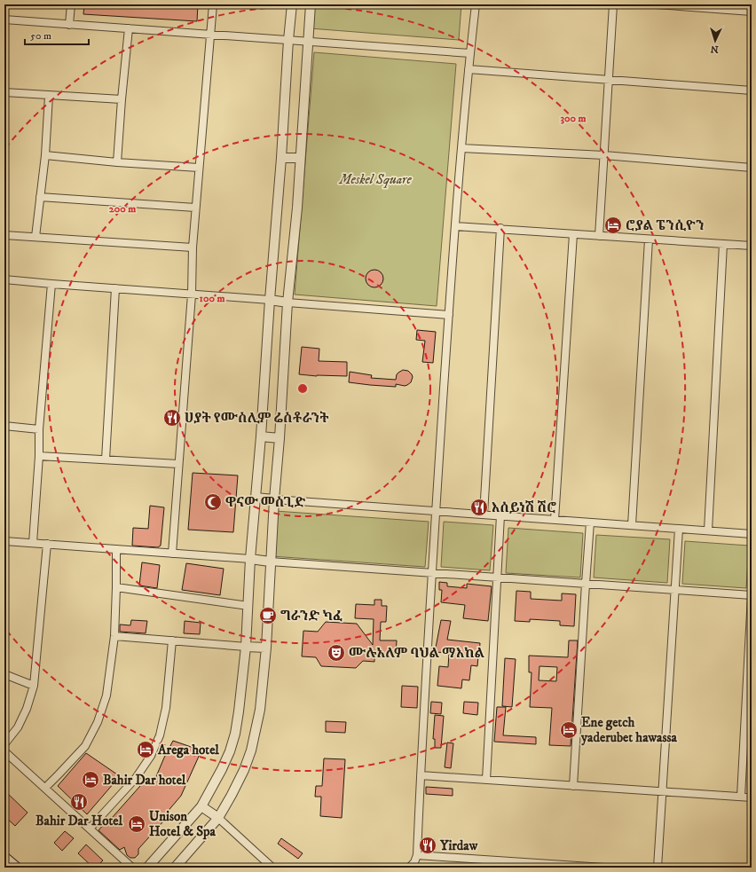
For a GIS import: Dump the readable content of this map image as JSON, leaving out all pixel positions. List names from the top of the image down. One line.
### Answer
{"parks":["Meskel Square"],"places":{"hotel":["ሮያል ፔንሲዮን","Ene getch yaderubet hawassa","Arega hotel","Bahir Dar hotel","Unison Hotel & Spa"],"restaurant":["ሀያት የሙስሊም ሬስቶራንት","እሰይነሽ ሽሮ","Bahir Dar Hotel","Yirdaw"],"mosque":["ዋናው መስጊድ"],"cafe":["ግራንድ ካፈ"],"theatre":["ሙሉአለም ባህል ማእከል"]},"scale_bar":"50 m","north":"bottom","rings":["300 m","200 m","100 m"]}
